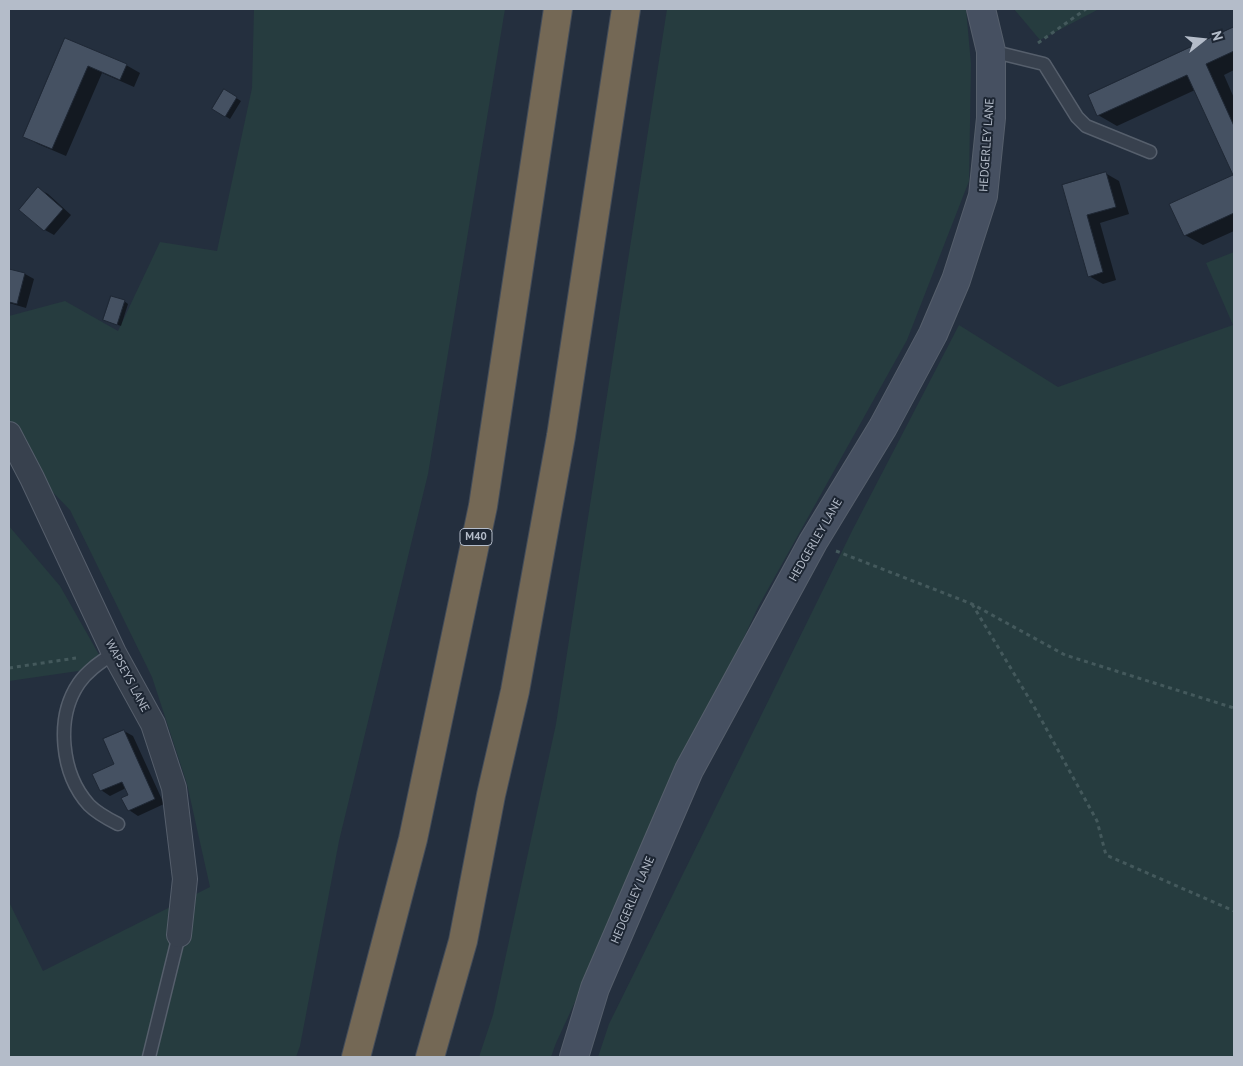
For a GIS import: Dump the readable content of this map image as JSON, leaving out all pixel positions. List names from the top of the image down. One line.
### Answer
{"streets":{"highway":["M40"],"street":["HEDGERLEY LANE","WAPSEYS LANE"]},"north":"right"}
